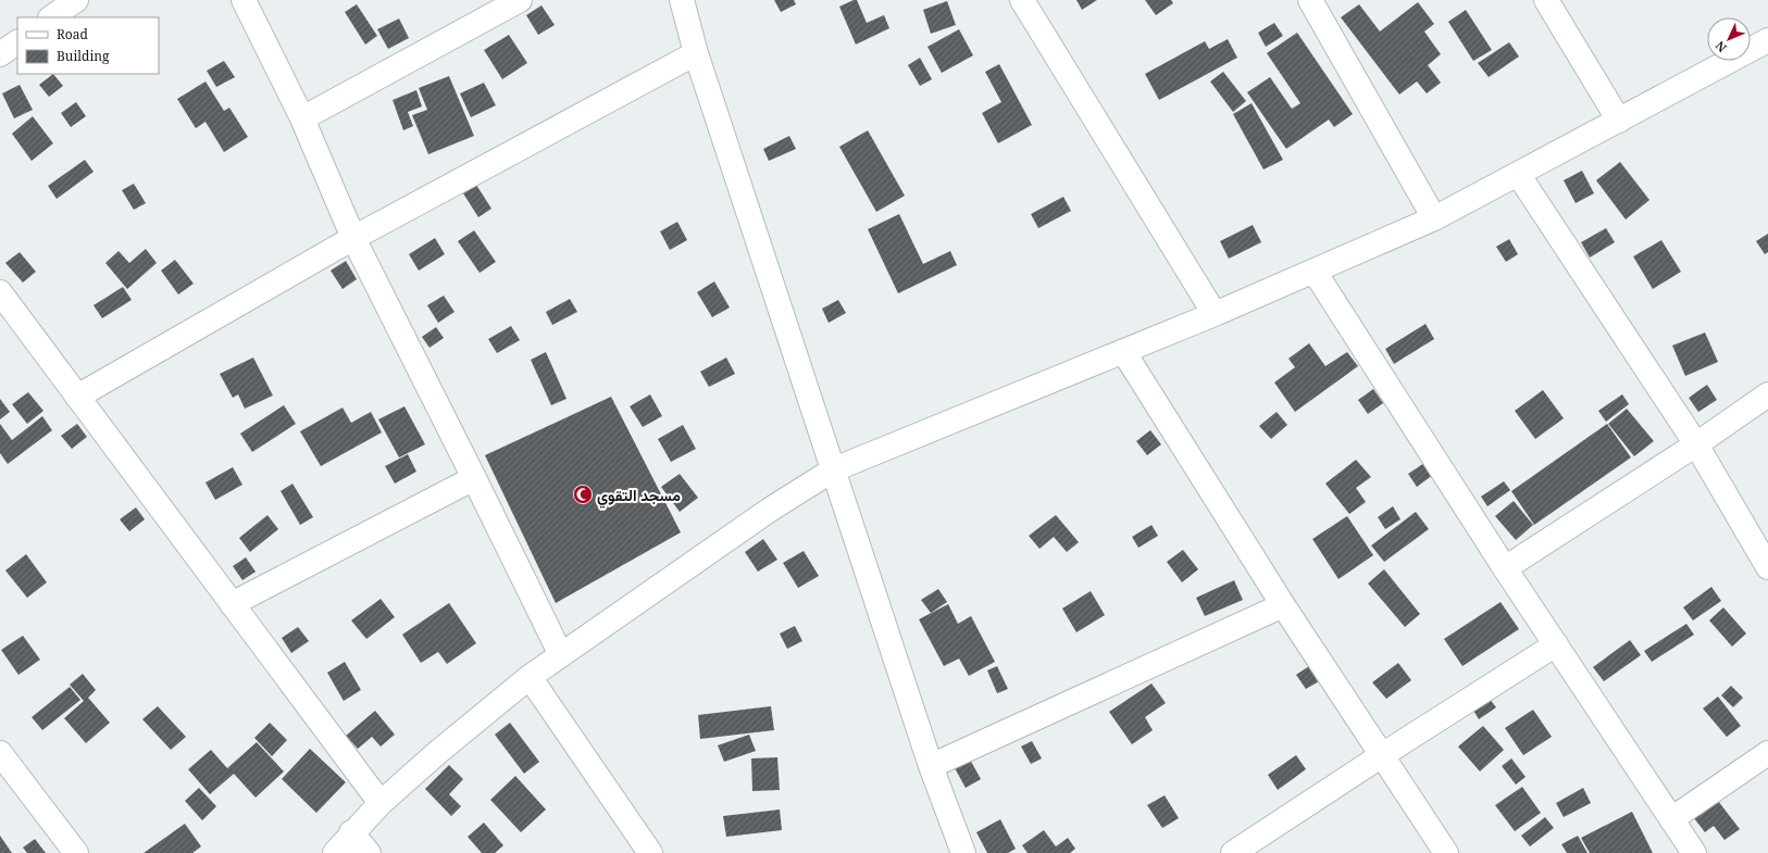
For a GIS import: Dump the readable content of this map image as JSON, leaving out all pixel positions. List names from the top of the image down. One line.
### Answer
{"places":{"mosque":["مسجد التقوي"]},"legend":["Road","Building"],"north":"bottom left"}
